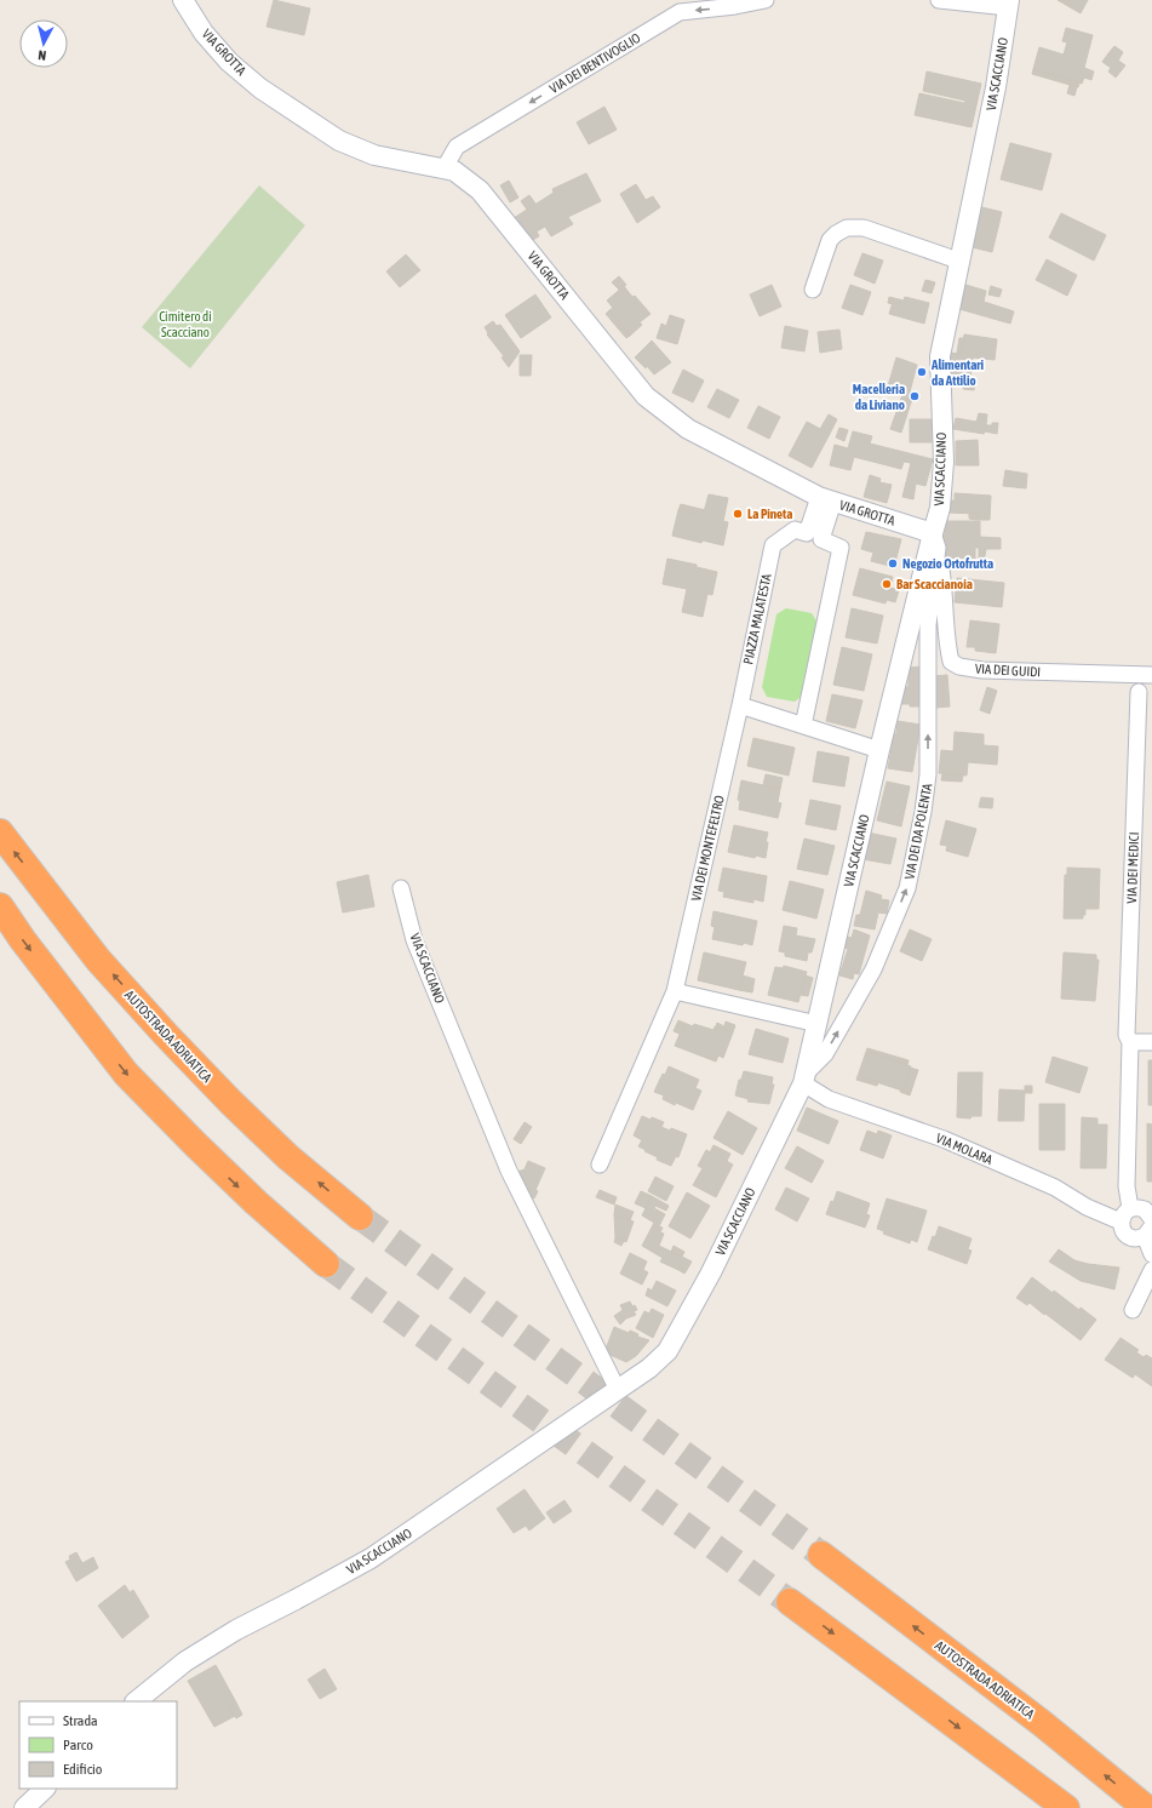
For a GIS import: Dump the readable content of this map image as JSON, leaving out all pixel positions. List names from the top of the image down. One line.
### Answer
{"streets":{"highway":["AUTOSTRADA ADRIATICA"],"street":["VIA GROTTA","VIA DEI BENTIVOGLIO","VIA SCACCIANO","PIAZZA MALATESTA","VIA DEI GUIDI","VIA DEI DA POLENTA","VIA DEI MONTEFELTRO","VIA DEI MEDICI","VIA MOLARA"]},"crossings":[["VIA GROTTA","VIA DEI BENTIVOGLIO"],["VIA GROTTA","VIA SCACCIANO"],["VIA GROTTA","PIAZZA MALATESTA"],["VIA GROTTA","VIA DEI GUIDI"],["VIA GROTTA","VIA DEI DA POLENTA"],["VIA SCACCIANO","VIA DEI GUIDI"],["VIA SCACCIANO","VIA DEI DA POLENTA"],["VIA SCACCIANO","VIA MOLARA"],["PIAZZA MALATESTA","VIA DEI MONTEFELTRO"],["VIA DEI GUIDI","VIA DEI DA POLENTA"],["VIA DEI DA POLENTA","VIA MOLARA"],["VIA DEI MEDICI","VIA MOLARA"]],"one_way":["VIA DEI BENTIVOGLIO"],"parks":["Cimitero di Scacciano"],"places":["Alimentari da Attilio","Macelleria da Liviano","La Pineta","Negozio Ortofrutta","Bar Scaccianoia"],"legend":["Strada","Parco","Edificio"],"north":"bottom"}
